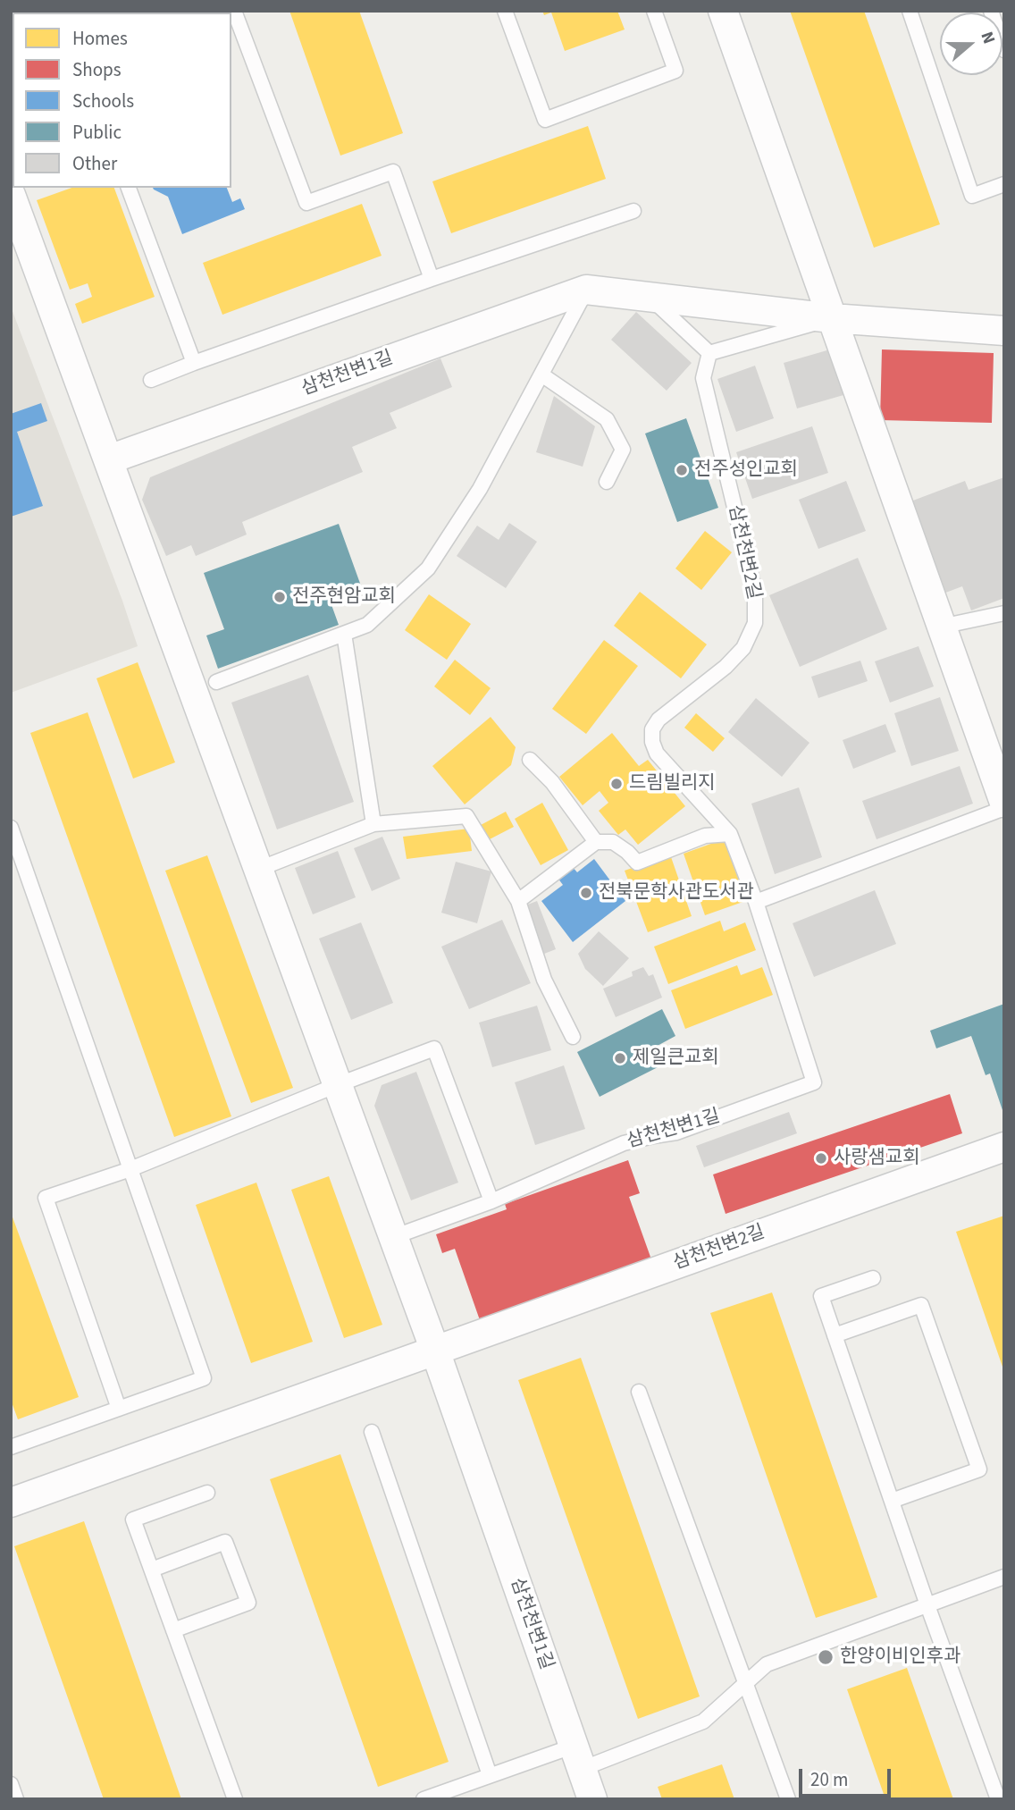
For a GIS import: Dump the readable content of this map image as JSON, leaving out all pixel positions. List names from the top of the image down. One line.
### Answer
{"streets":{"street":["삼천천변1길","삼천천변2길"]},"crossings":[["삼천천변1길","삼천천변2길"]],"places":["전주성인교회","전주현암교회","드림빌리지","전북문학사관도서관","제일큰교회","사랑샘교회","한양이비인후과"],"legend":["Homes","Shops","Schools","Public","Other"],"scale_bar":"20 m","north":"right"}
